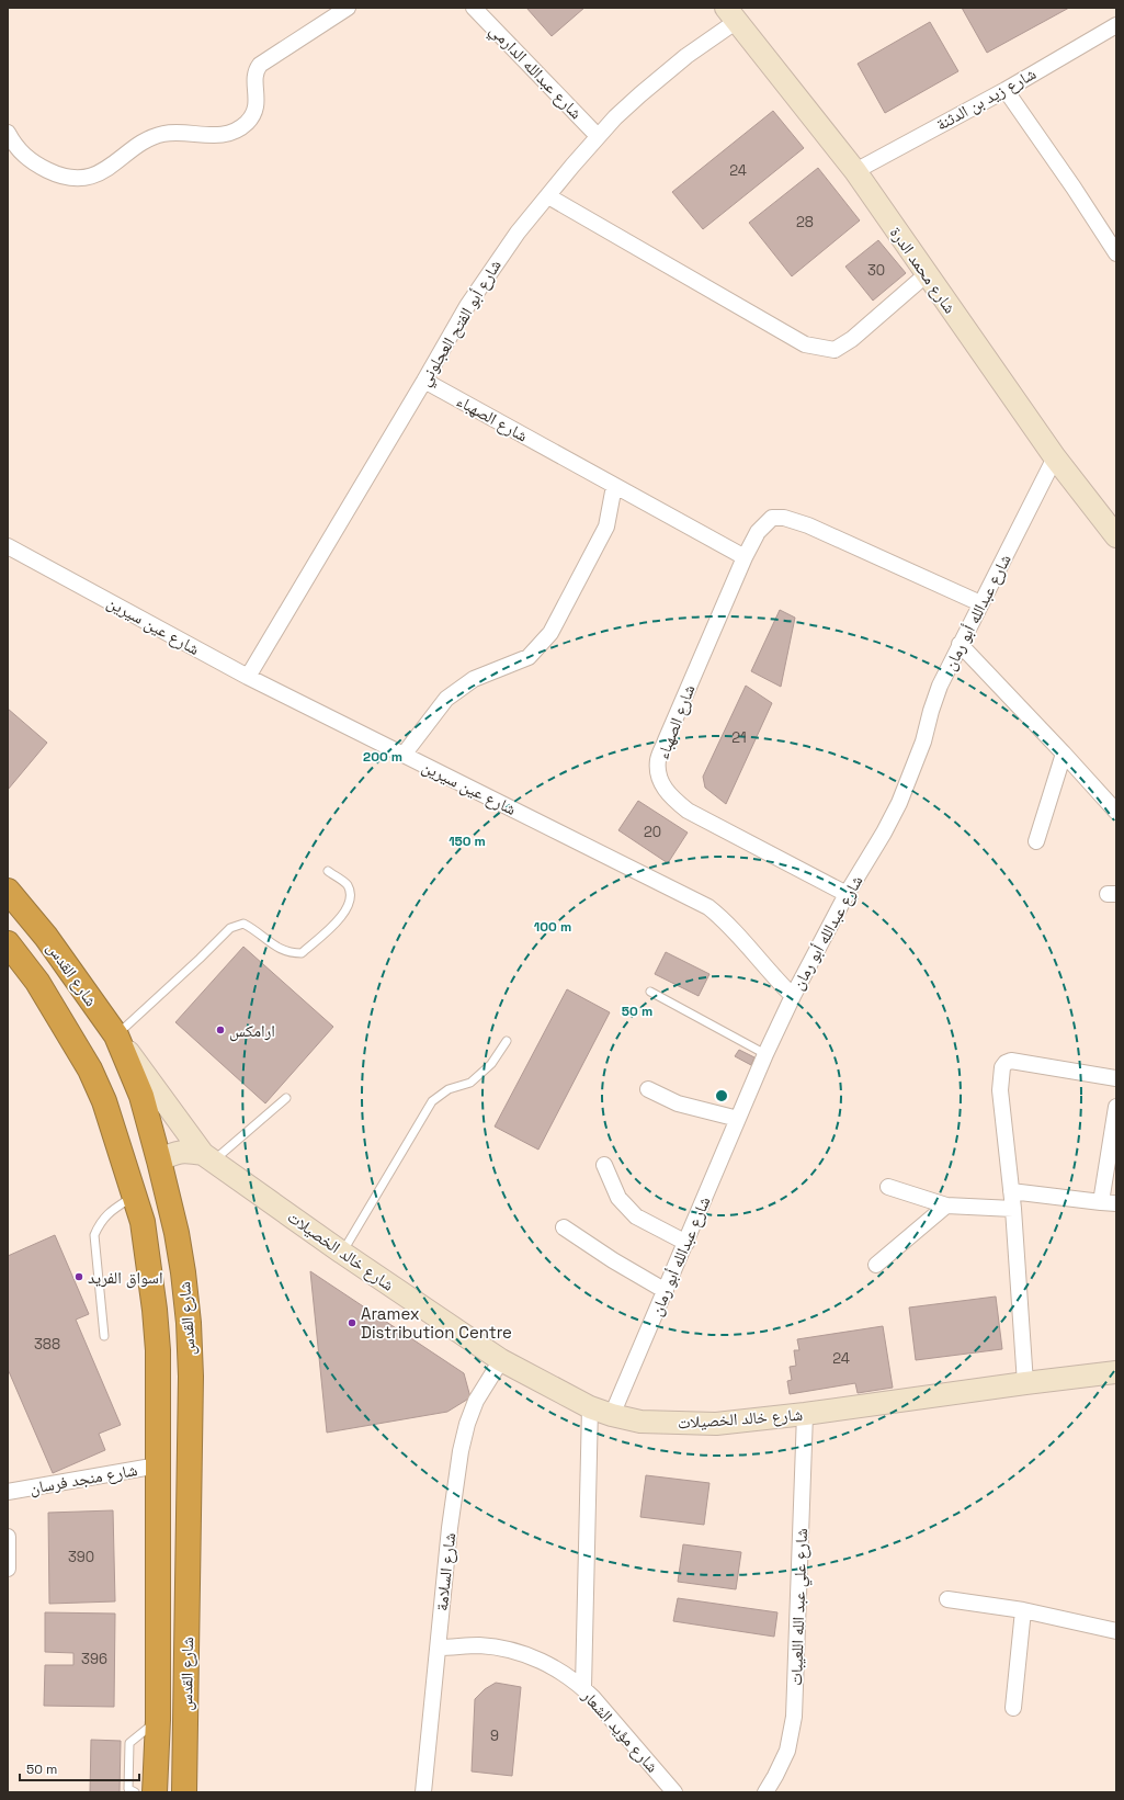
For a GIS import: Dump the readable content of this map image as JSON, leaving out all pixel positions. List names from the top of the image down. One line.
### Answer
{"streets":{"highway":["شارع القدس"],"street":["شارع عبدالله الدارمي","شارع زيد بن الدثنة","شارع محمد الدرة","شارع أبو الفتح العجلوني","شارع الصهباء","شارع عبدالله أبو رمان","شارع عين سيرين","شارع خالد الخصيلات","شارع منجد فرسان","شارع السلامة","شارع علي عبد الله اللعيبات","شارع مؤيد الشعار"]},"crossings":[["شارع عبدالله الدارمي","شارع أبو الفتح العجلوني"],["شارع زيد بن الدثنة","شارع محمد الدرة"],["شارع محمد الدرة","شارع أبو الفتح العجلوني"],["شارع محمد الدرة","شارع عبدالله أبو رمان"],["شارع أبو الفتح العجلوني","شارع الصهباء"],["شارع أبو الفتح العجلوني","شارع عين سيرين"],["شارع الصهباء","شارع عبدالله أبو رمان"],["شارع عبدالله أبو رمان","شارع عين سيرين"],["شارع عبدالله أبو رمان","شارع خالد الخصيلات"],["شارع القدس","شارع خالد الخصيلات"],["شارع القدس","شارع منجد فرسان"],["شارع خالد الخصيلات","شارع السلامة"],["شارع خالد الخصيلات","شارع علي عبد الله اللعيبات"],["شارع السلامة","شارع مؤيد الشعار"]],"places":["ارامكس","اسواق الفريد","Aramex Distribution Centre"],"house_numbers":["24","28","30","21","20","388","24","390","396","9"],"scale_bar":"50 m","rings":["200 m","150 m","100 m","50 m"]}
